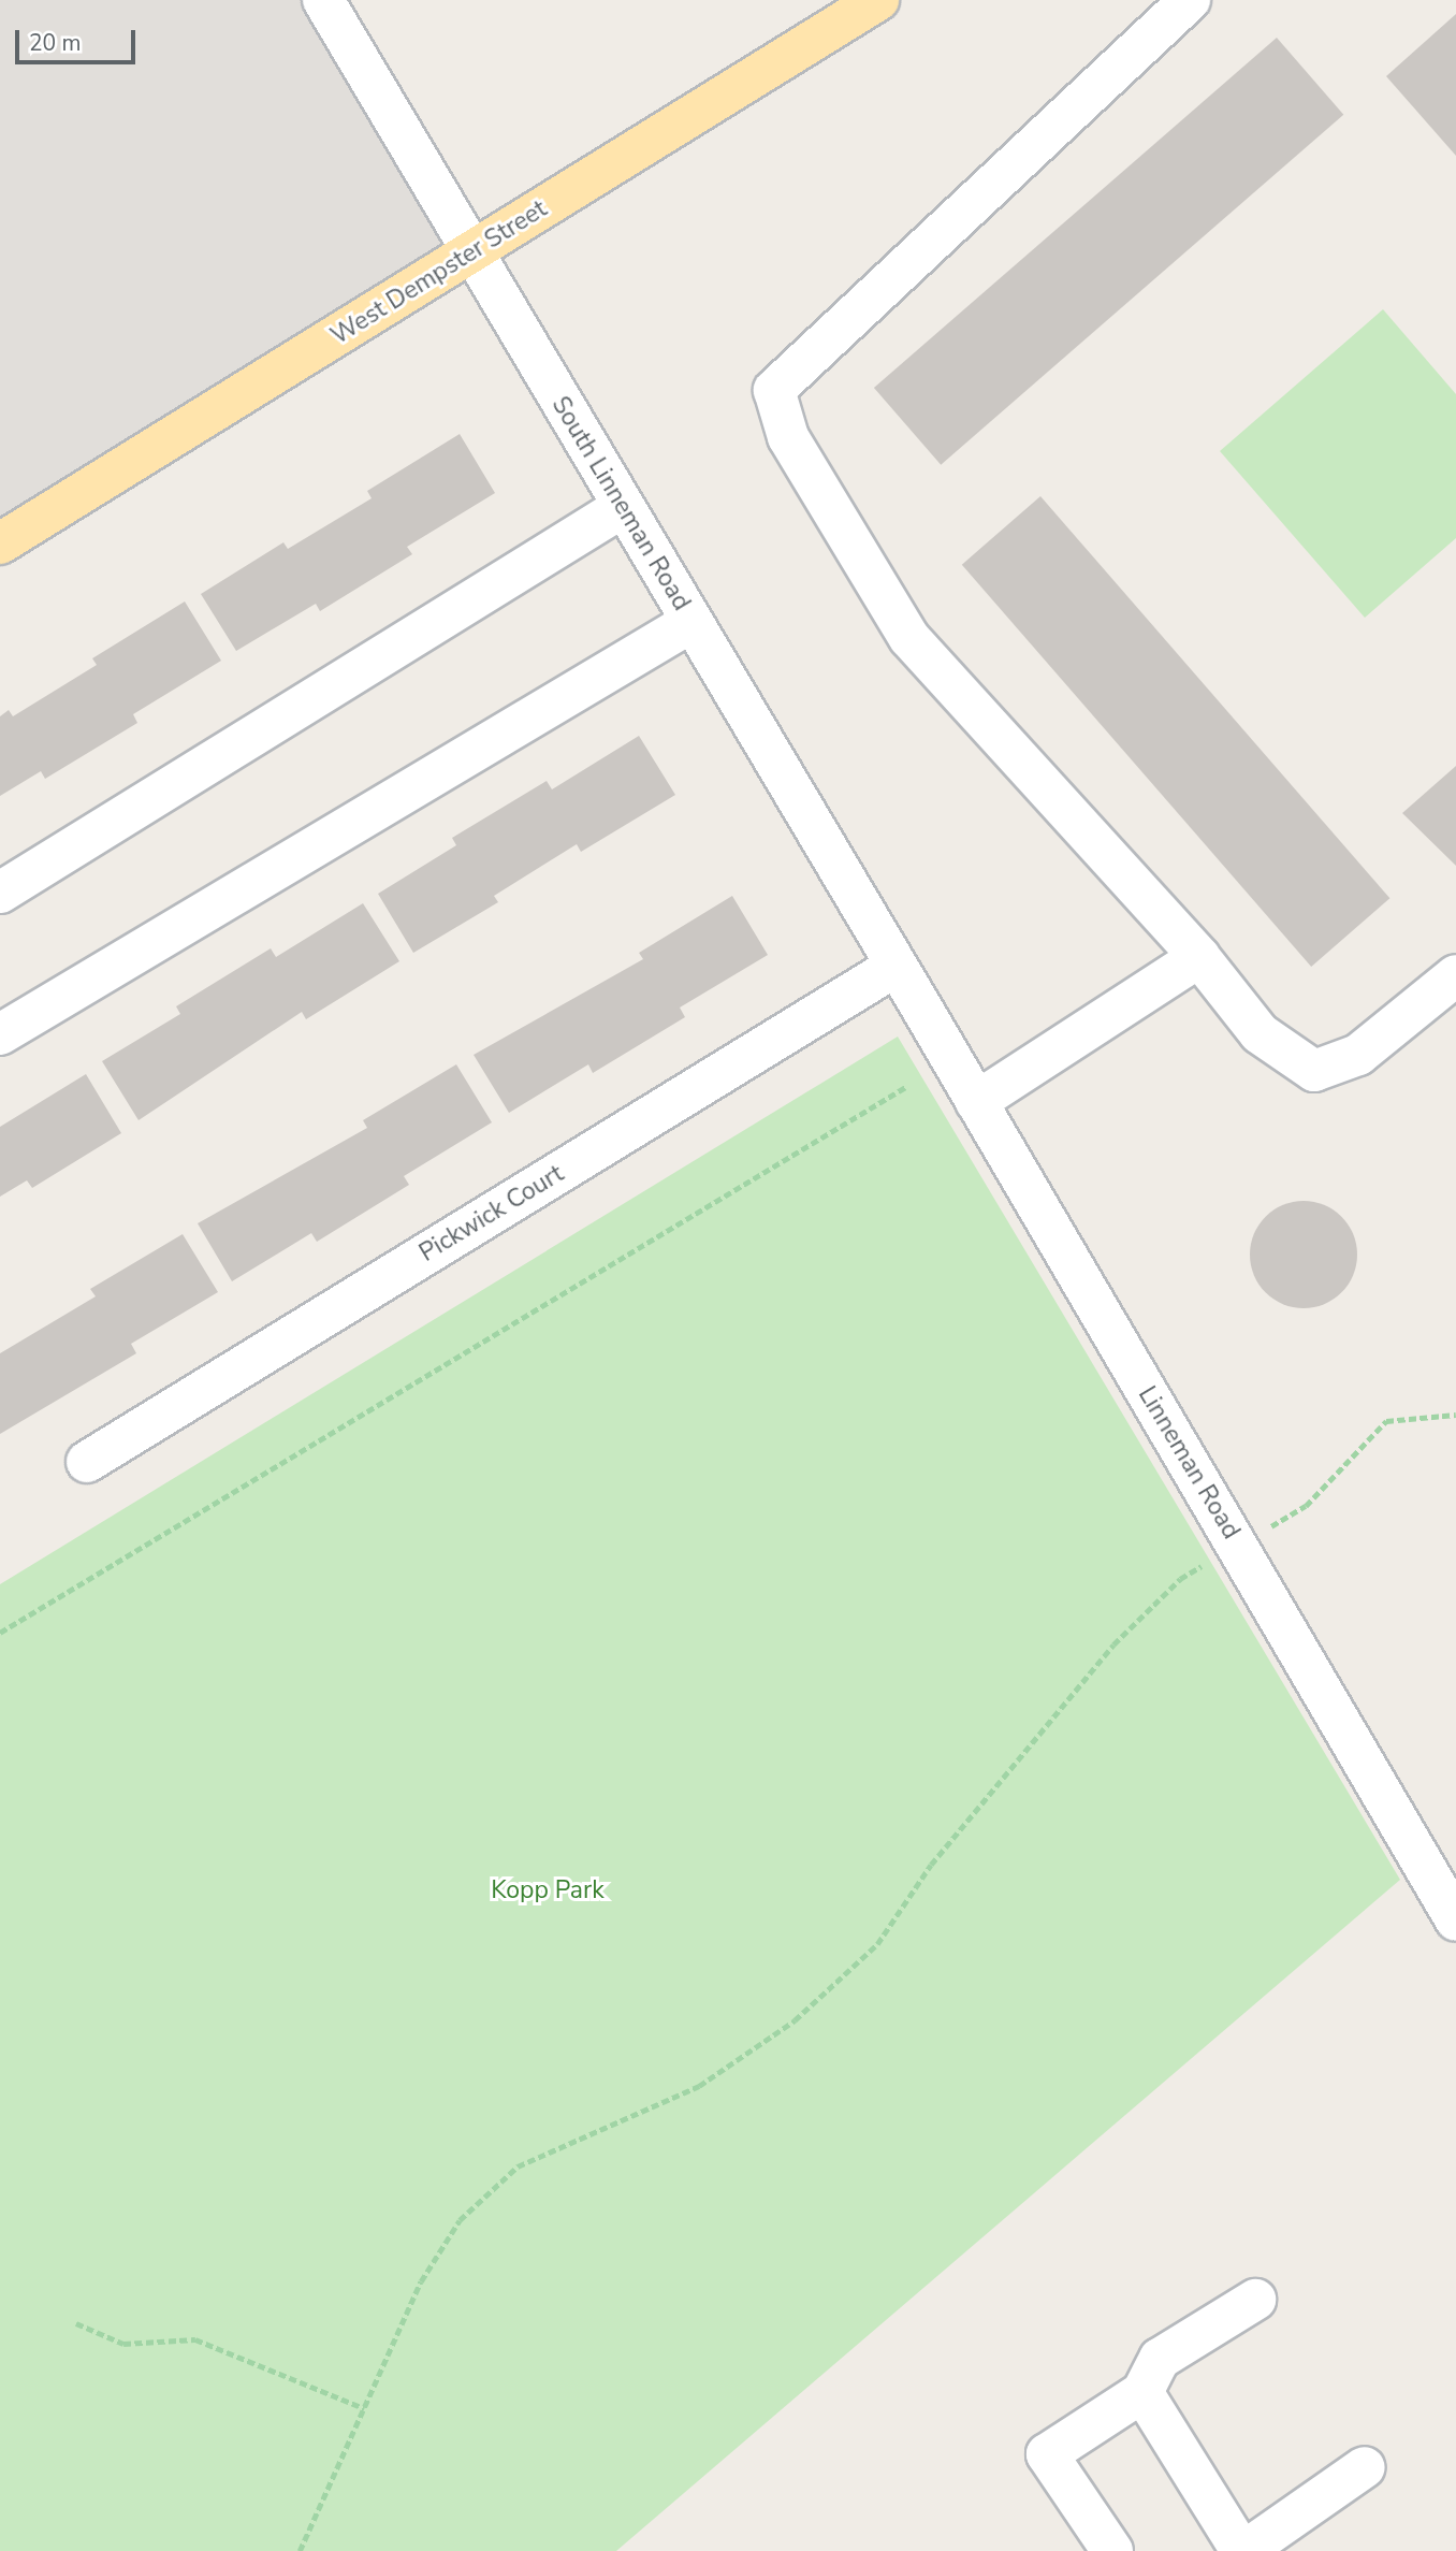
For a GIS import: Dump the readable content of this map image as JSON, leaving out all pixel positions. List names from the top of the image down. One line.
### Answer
{"streets":{"main road":["West Dempster Street"],"street":["South Linneman Road","Pickwick Court","Linneman Road"]},"crossings":[["West Dempster Street","South Linneman Road"],["South Linneman Road","Pickwick Court"],["South Linneman Road","Linneman Road"]],"parks":["Kopp Park"],"scale_bar":"20 m"}
